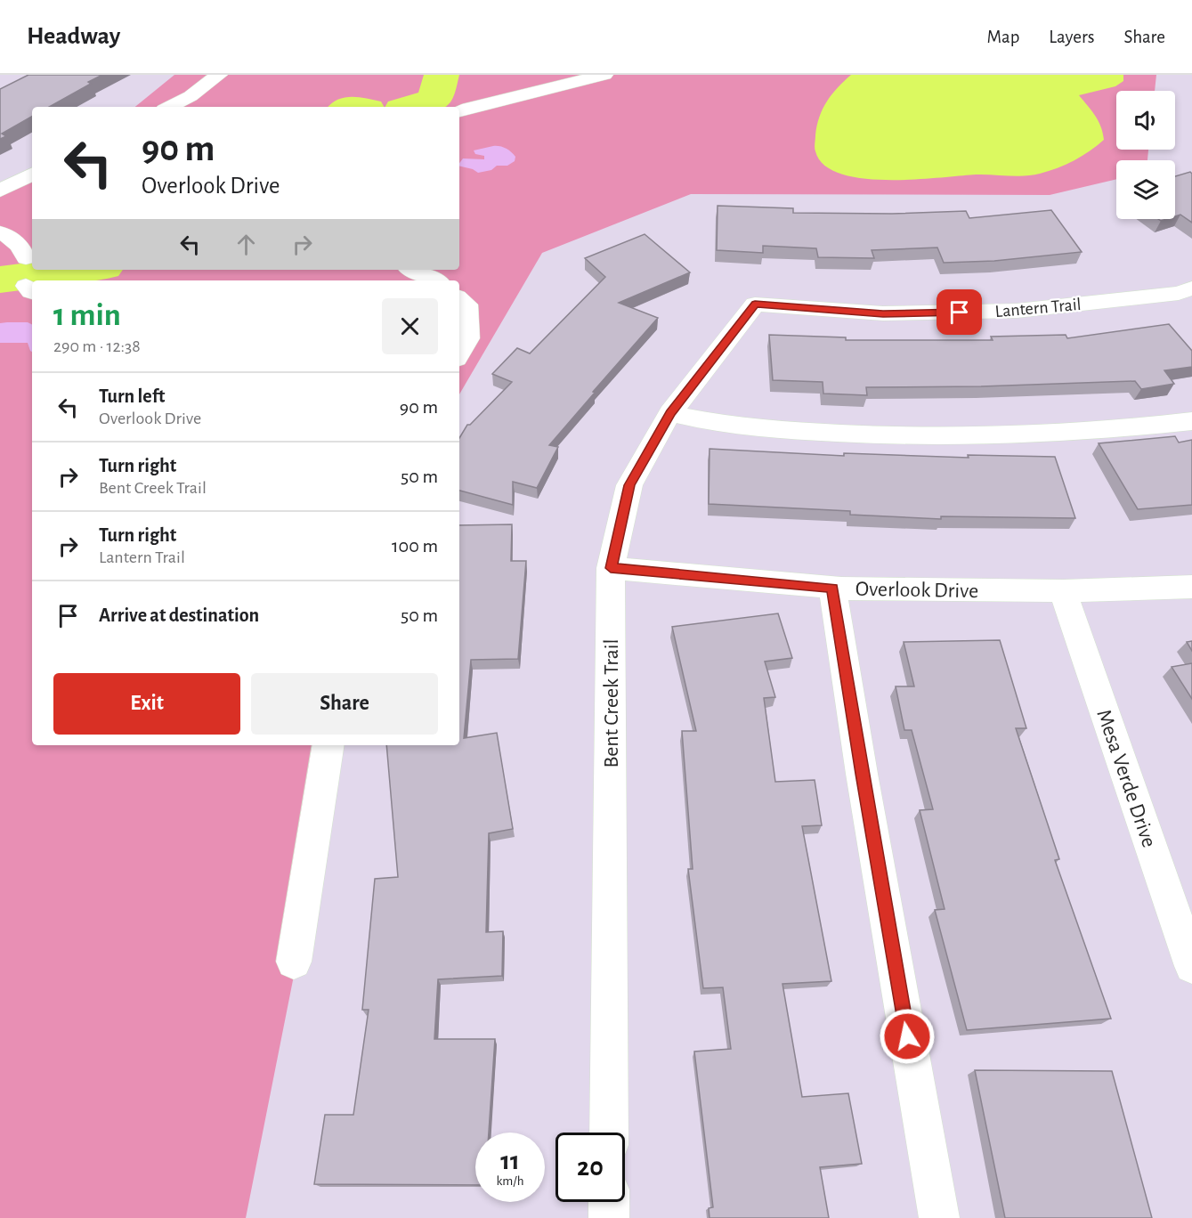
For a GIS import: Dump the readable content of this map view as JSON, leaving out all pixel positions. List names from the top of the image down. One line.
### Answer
{"streets":{"street":["Lantern Trail","Overlook Drive","Bent Creek Trail","Mesa Verde Drive"]},"crossings":[["Lantern Trail","Bent Creek Trail"],["Overlook Drive","Bent Creek Trail"],["Overlook Drive","Mesa Verde Drive"]],"page":{"header":"Headway","nav":["Map","Layers","Share"],"turn":["90 m","Overlook Drive"],"heading":["1 min","290 m · 12:38"],"list":[{"name":"Turn left","note":"Overlook Drive","value":"90 m"},{"name":"Turn right","note":"Bent Creek Trail","value":"50 m"},{"name":"Turn right","note":"Lantern Trail","value":"100 m"},{"name":"Arrive at destination","value":"50 m"}],"buttons":["Exit","Share"],"speed":"11 km/h","limit":"20"}}
